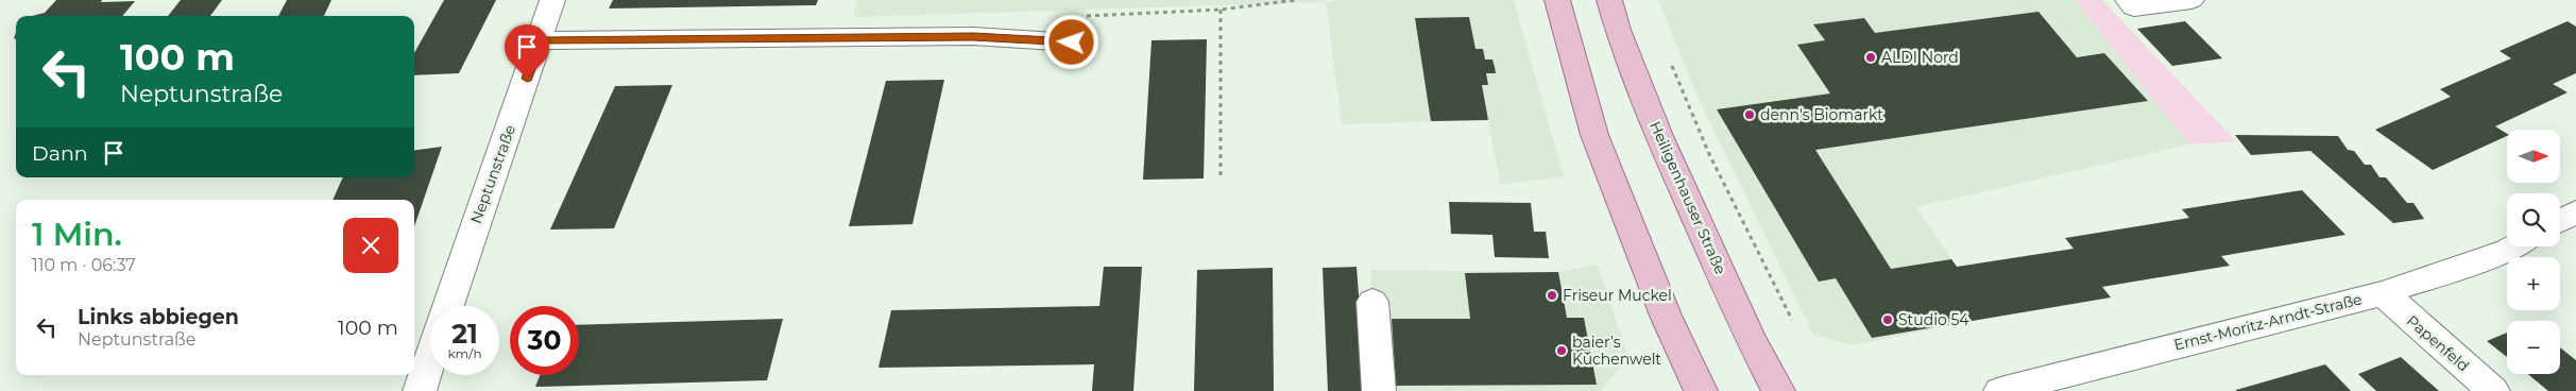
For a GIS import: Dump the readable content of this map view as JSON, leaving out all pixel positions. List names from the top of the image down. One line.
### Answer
{"streets":{"main road":["Heiligenhauser Straße"],"street":["Neptunstraße","Ernst-Moritz-Arndt-Straße","Papenfeld"]},"crossings":[["Ernst-Moritz-Arndt-Straße","Papenfeld"]],"places":["ALDI Nord","denn's Biomarkt","Friseur Muckel","Studio 54","baier’s Küchenwelt"],"north":"right","page":{"turn":["100 m","Neptunstraße"],"then":"Dann","map_buttons":["+","−"],"heading":["1 Min.","110 m · 06:37"],"list":[{"name":"Links abbiegen","note":"Neptunstraße","value":"100 m"}],"speed":"21 km/h","limit":"30"}}
